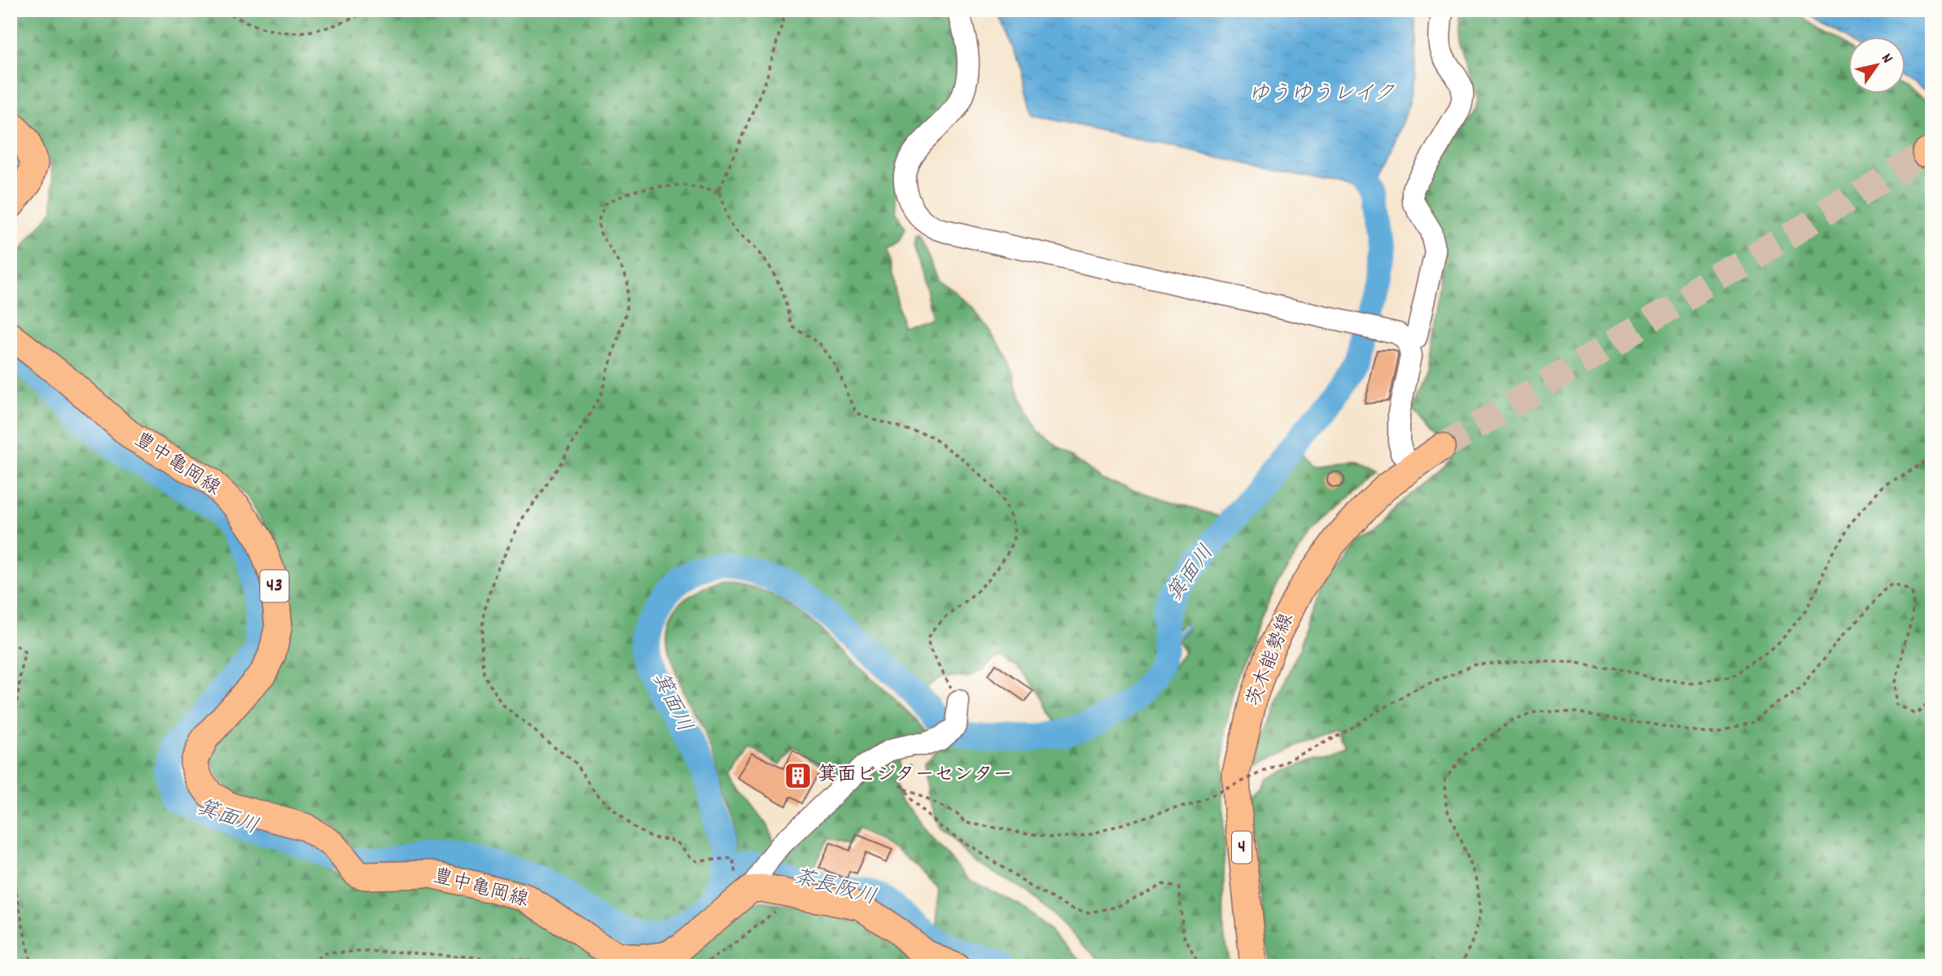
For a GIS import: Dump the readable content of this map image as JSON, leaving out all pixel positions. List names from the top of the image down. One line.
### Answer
{"streets":{"main road":["豊中亀岡線","43","茨木能勢線","4"]},"water":["ゆうゆうレイク","箕面川","茶長阪川"],"places":{"building":["箕面ビジターセンター"]},"north":"top right"}
